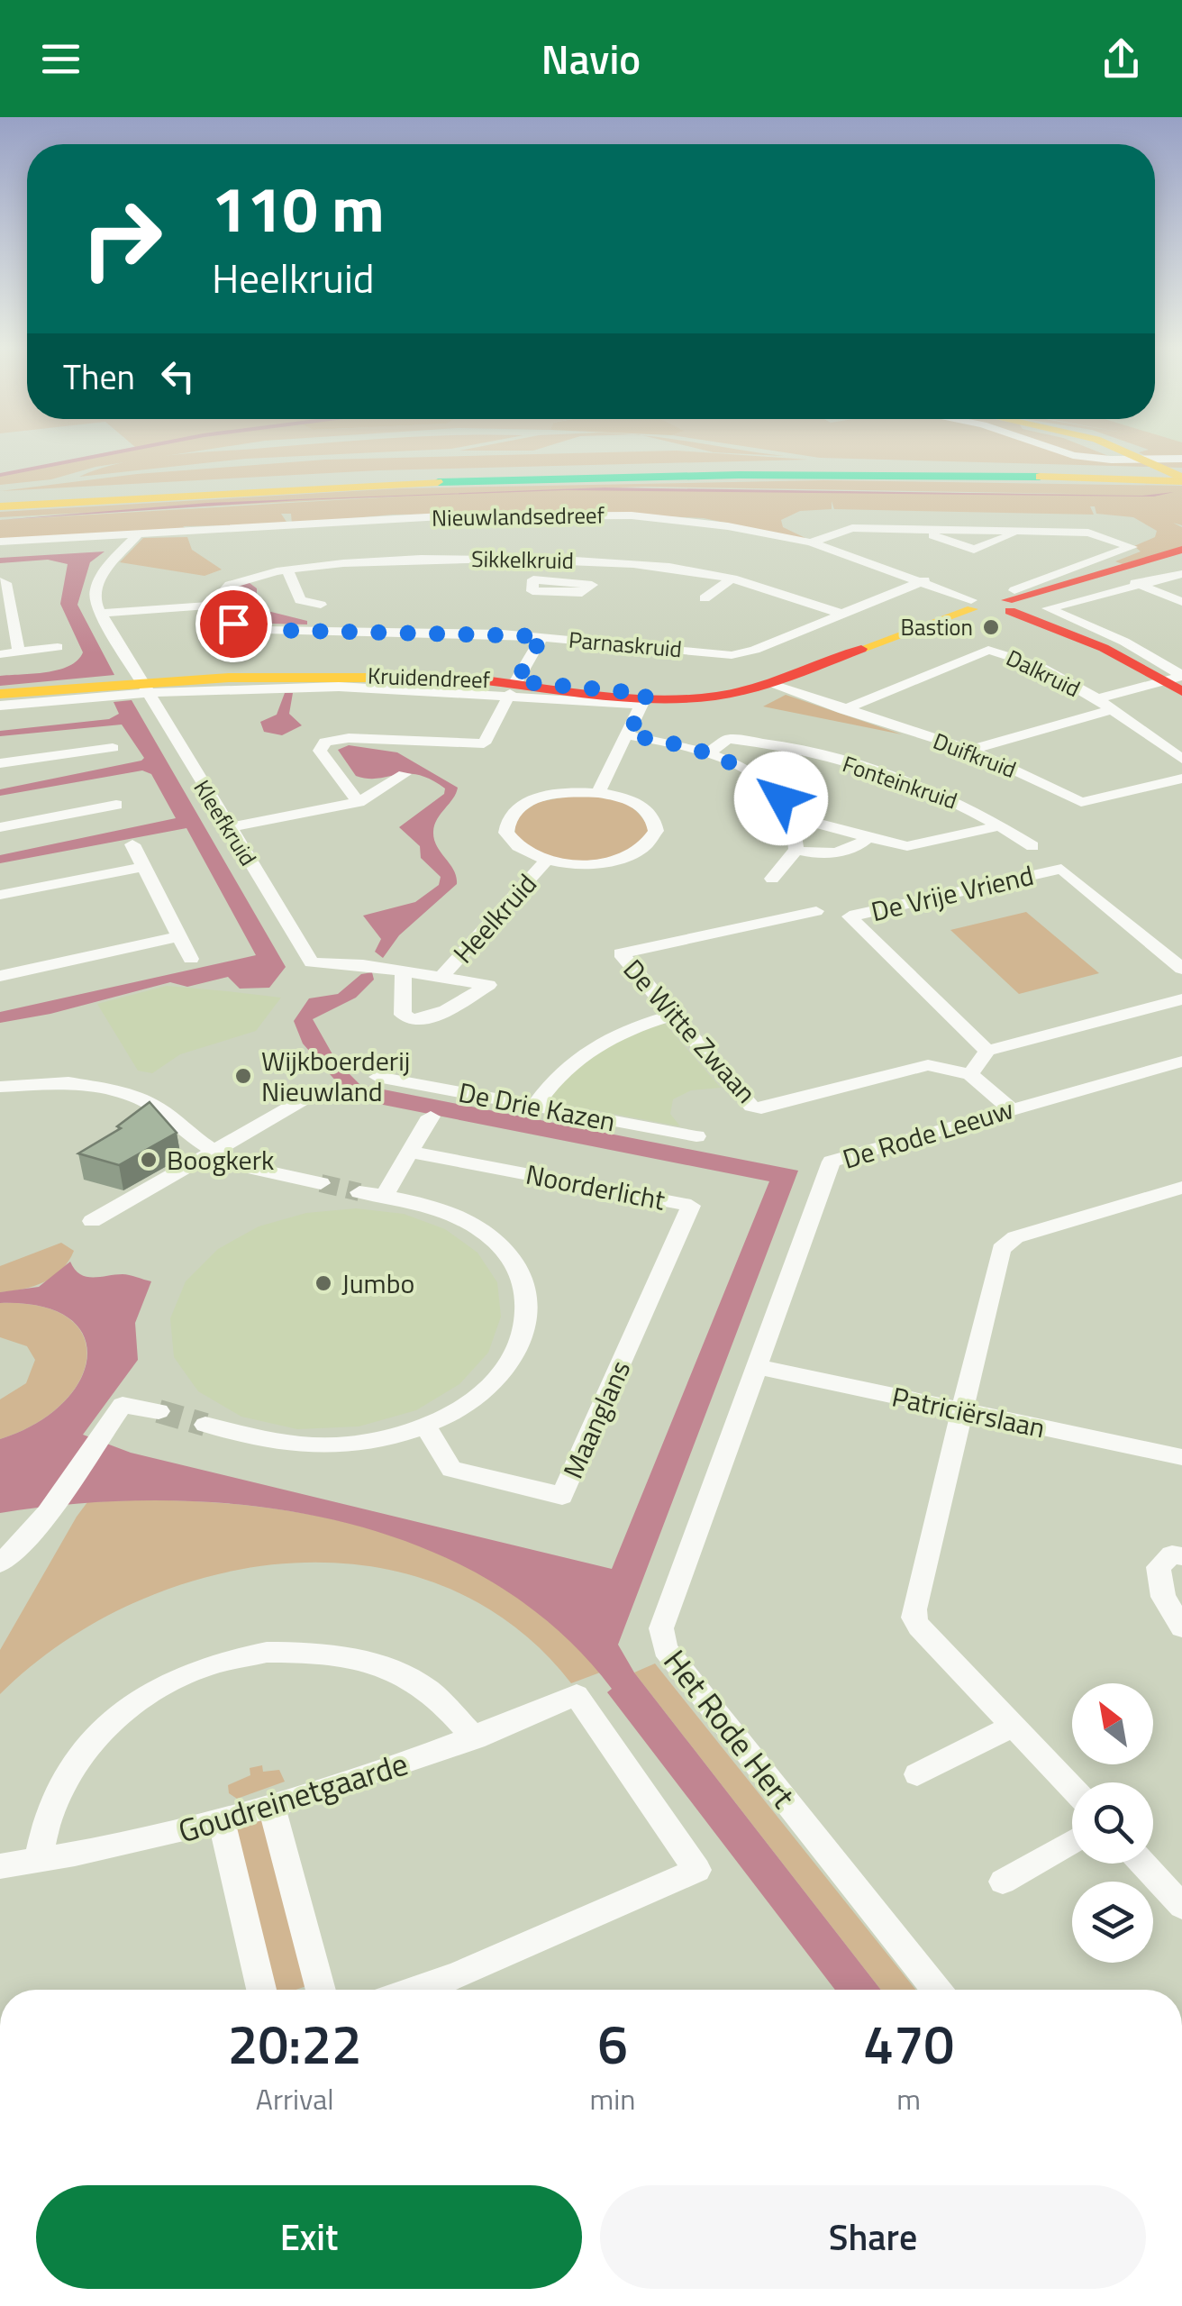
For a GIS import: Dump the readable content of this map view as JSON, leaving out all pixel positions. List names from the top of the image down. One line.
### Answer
{"streets":{"main road":["Kruidendreef"],"street":["Nieuwlandsedreef","Sikkelkruid","Parnaskruid","Dalkruid","Duifkruid","Fonteinkruid","Kleefkruid","De Vrije Vriend","Heelkruid","De Witte Zwaan","De Drie Kazen","De Rode Leeuw","Noorderlicht","Patriciërslaan","Maanglans","Het Rode Hert","Goudreinetgaarde"]},"crossings":[["Nieuwlandsedreef","Parnaskruid"],["Nieuwlandsedreef","Kruidendreef"],["Sikkelkruid","Parnaskruid"],["Dalkruid","Duifkruid"],["Kruidendreef","Duifkruid"],["Kruidendreef","Kleefkruid"],["De Vrije Vriend","De Witte Zwaan"],["De Witte Zwaan","De Rode Leeuw"],["De Rode Leeuw","Patriciërslaan"],["De Rode Leeuw","Het Rode Hert"],["Noorderlicht","Maanglans"],["Patriciërslaan","Het Rode Hert"]],"places":["Bastion","Wijkboerderij Nieuwland","Boogkerk","Jumbo"],"north":"top left","page":{"header":"Navio","turn":["110 m","Heelkruid"],"then":"Then","eta":["20:22","Arrival","6","min","470","m"],"buttons":["Exit","Share"]}}
